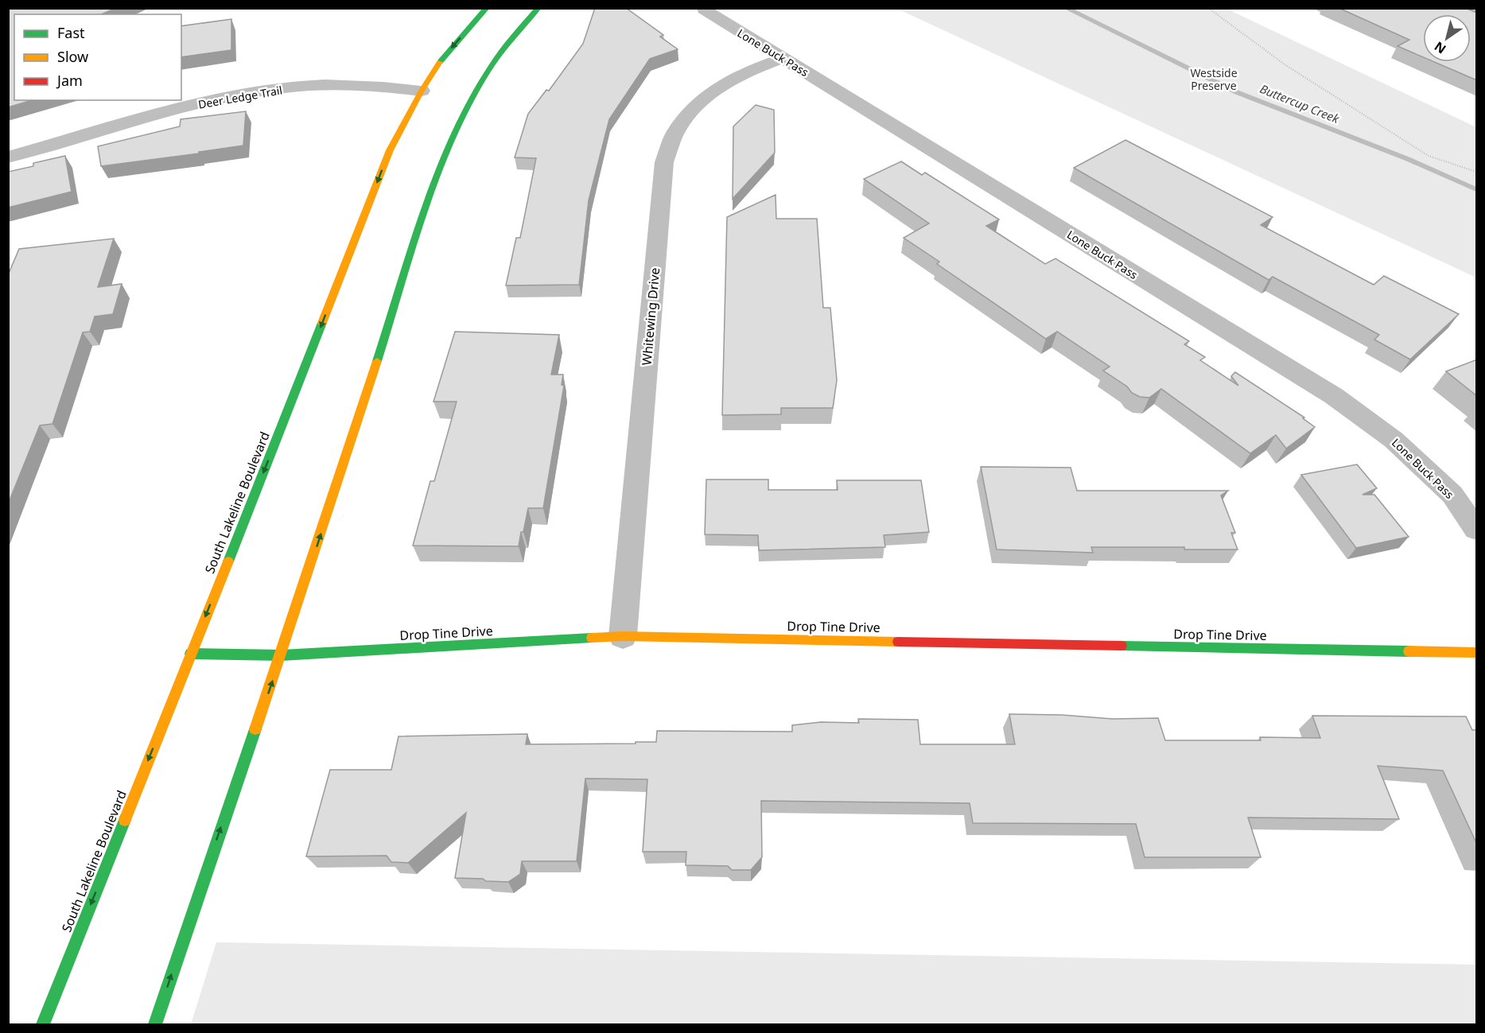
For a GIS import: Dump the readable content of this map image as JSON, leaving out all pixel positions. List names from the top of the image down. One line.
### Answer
{"streets":{"main road":["South Lakeline Boulevard","Drop Tine Drive"],"street":["Lone Buck Pass","Deer Ledge Trail","Whitewing Drive"]},"crossings":[["Lone Buck Pass","Whitewing Drive"],["Deer Ledge Trail","South Lakeline Boulevard"],["Whitewing Drive","Drop Tine Drive"],["South Lakeline Boulevard","Drop Tine Drive"]],"water":["Buttercup Creek"],"parks":["Westside Preserve"],"legend":["Fast","Slow","Jam"],"north":"bottom left"}
